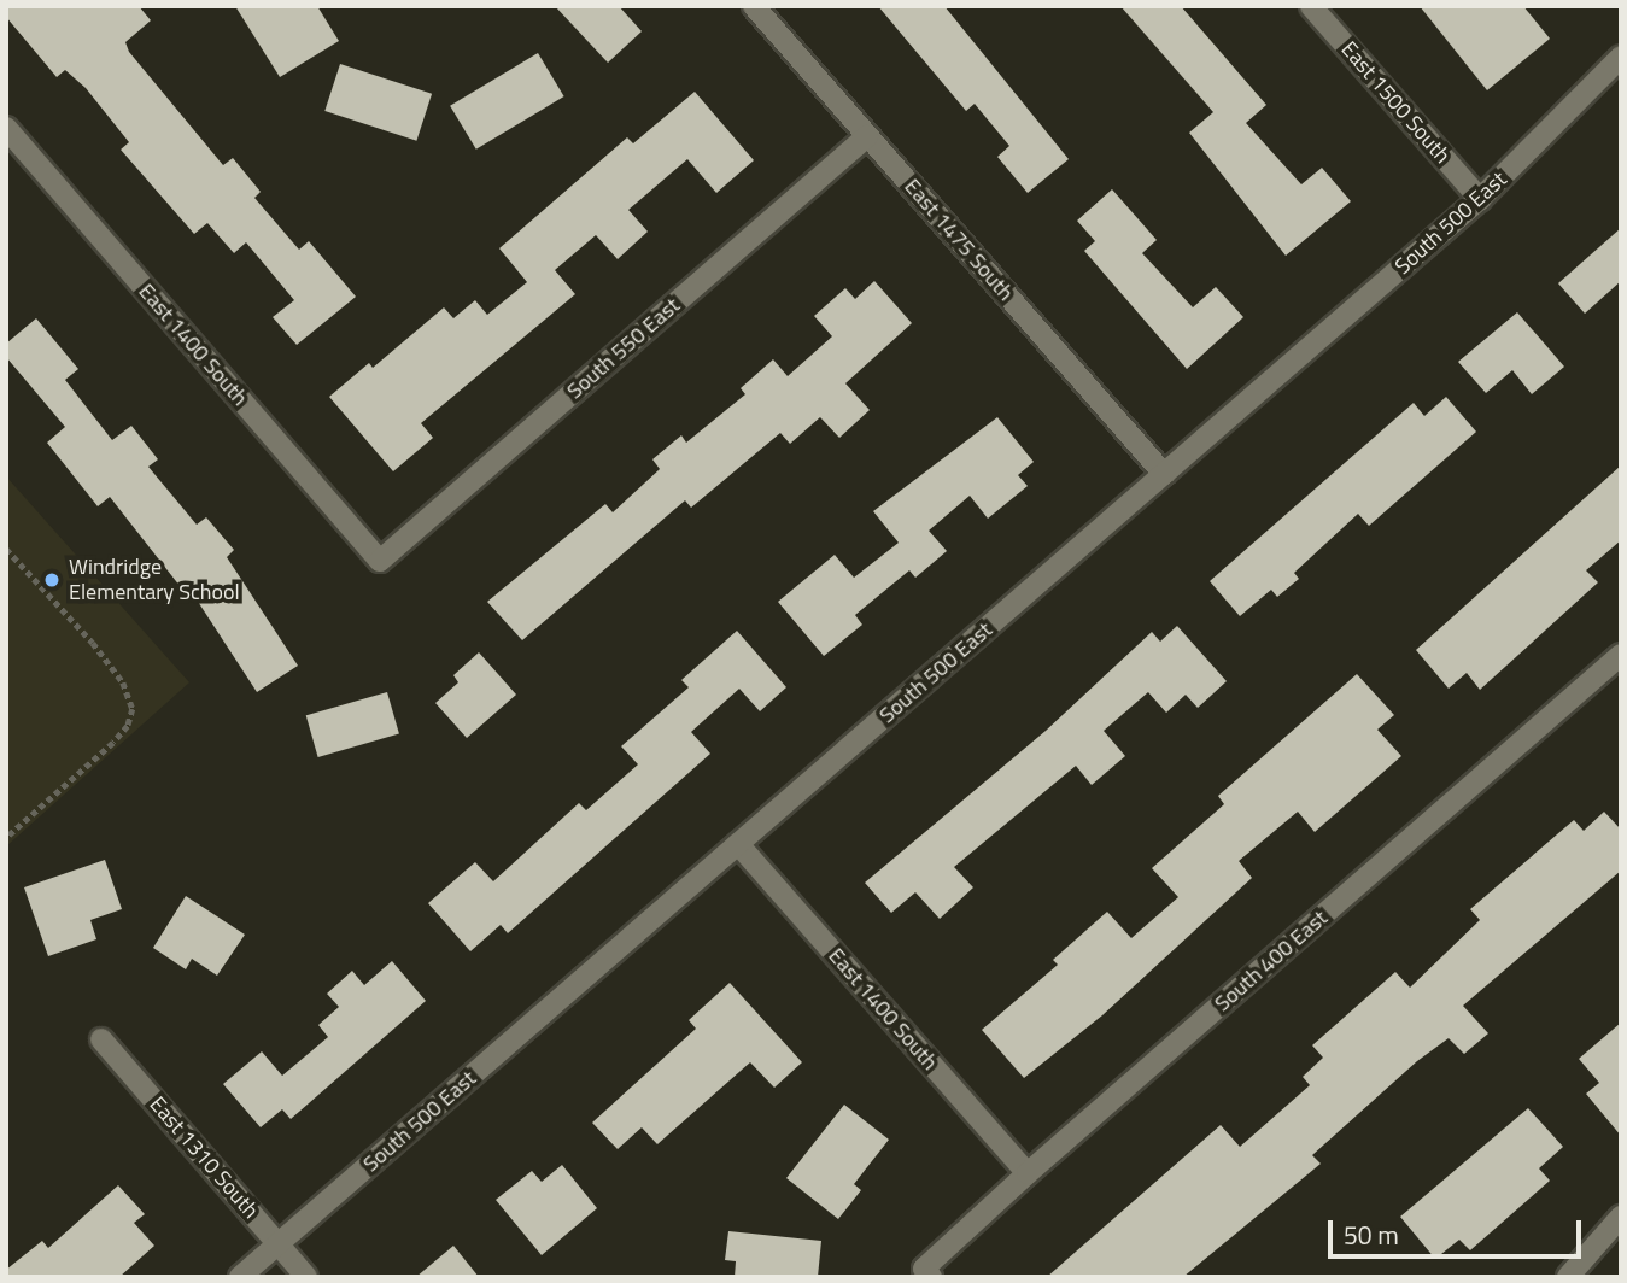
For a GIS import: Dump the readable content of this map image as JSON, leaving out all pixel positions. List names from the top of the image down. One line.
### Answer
{"streets":{"street":["East 1500 South","South 500 East","East 1475 South","East 1400 South","South 550 East","South 400 East","East 1310 South"]},"crossings":[["East 1500 South","South 500 East"],["South 500 East","East 1475 South"],["South 500 East","East 1400 South"],["South 500 East","East 1310 South"],["East 1475 South","South 550 East"],["East 1400 South","South 550 East"],["East 1400 South","South 400 East"]],"places":["Windridge Elementary School"],"scale_bar":"50 m"}
